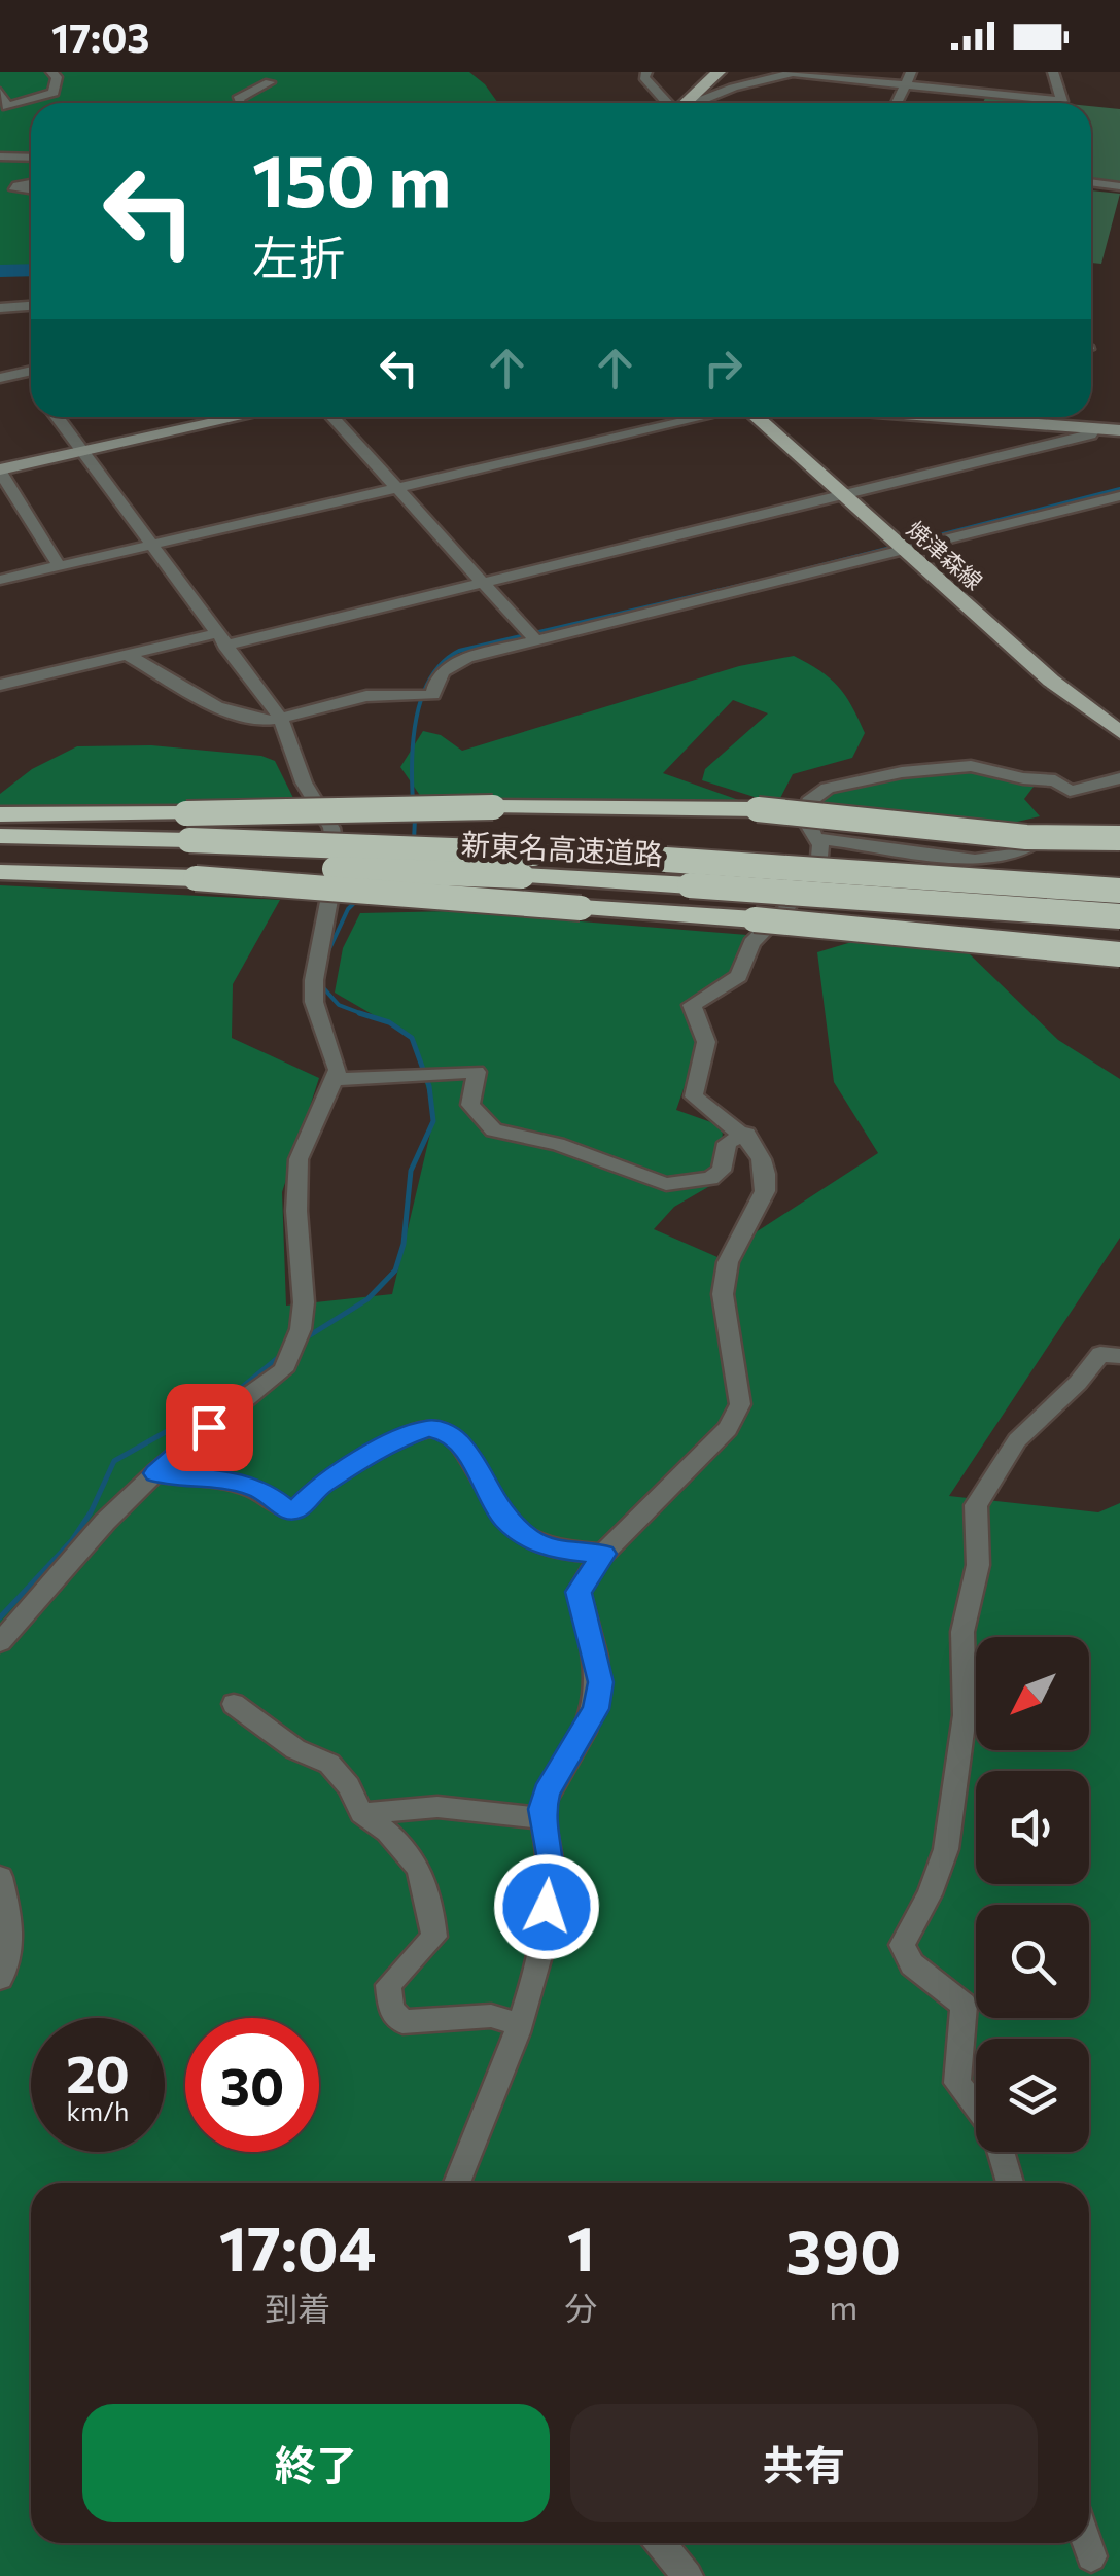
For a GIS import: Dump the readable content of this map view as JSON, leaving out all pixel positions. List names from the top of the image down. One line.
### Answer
{"streets":{"highway":["新東名高速道路"],"main road":["焼津森線"]},"north":"bottom left","page":{"status":"17:03","turn":["150 m","左折"],"speed":"20 km/h","limit":"30","eta":["17:04","到着","1","分","390","m"],"buttons":["終了","共有"]}}
